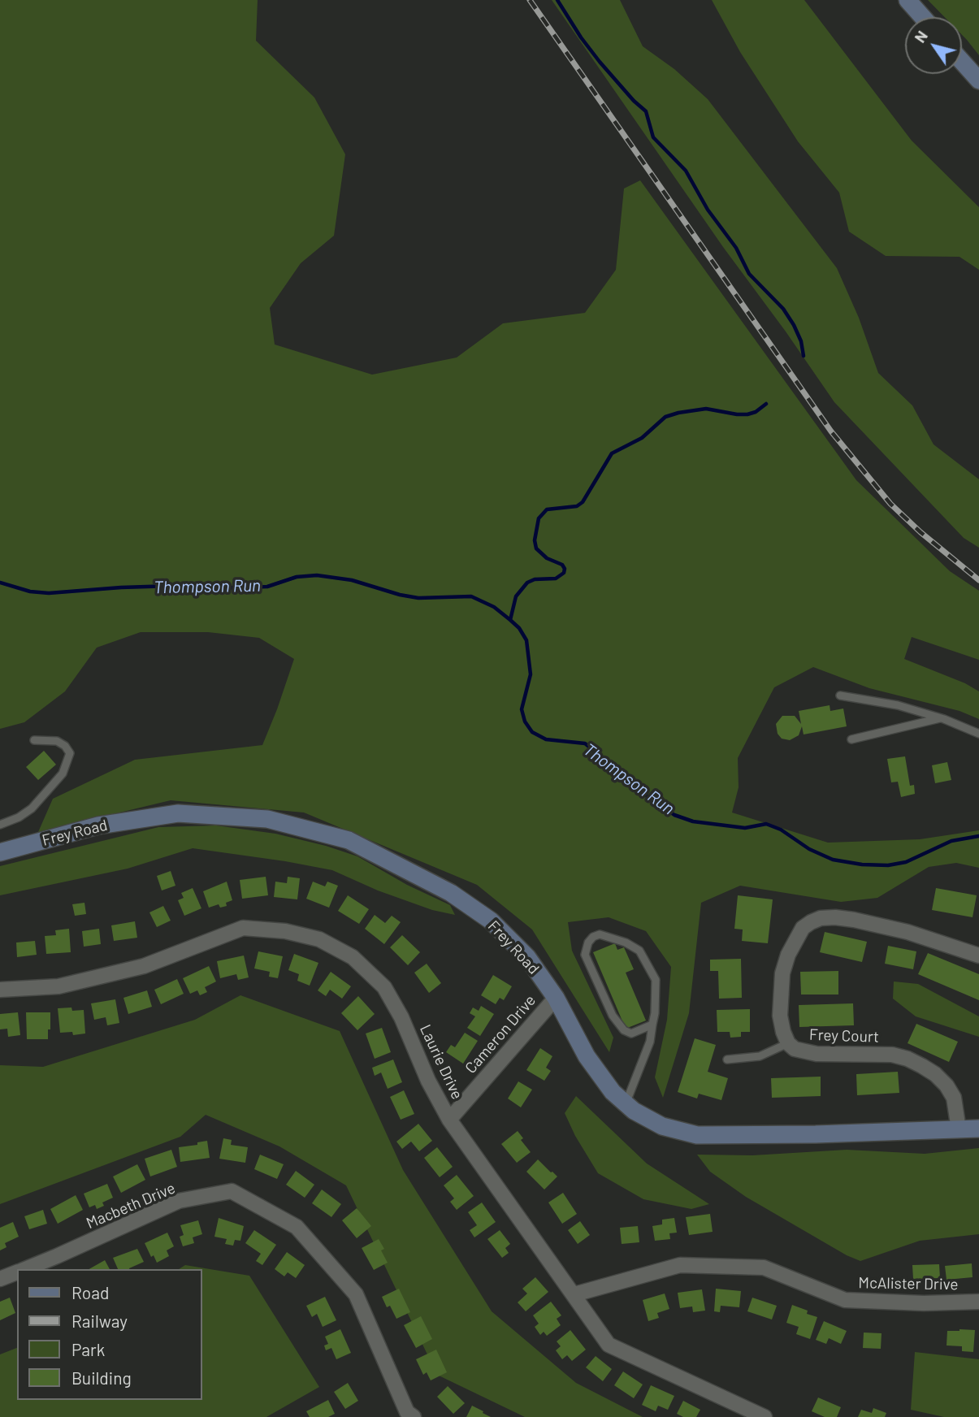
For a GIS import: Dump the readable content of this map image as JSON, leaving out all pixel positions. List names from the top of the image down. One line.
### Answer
{"streets":{"street":["Frey Road","Cameron Drive","Frey Court","Laurie Drive","Macbeth Drive","McAlister Drive"]},"crossings":[["Frey Road","Cameron Drive"],["Frey Road","Frey Court"],["Cameron Drive","Laurie Drive"],["Laurie Drive","McAlister Drive"]],"water":["Thompson Run"],"legend":["Road","Railway","Park","Building"],"north":"top left"}
